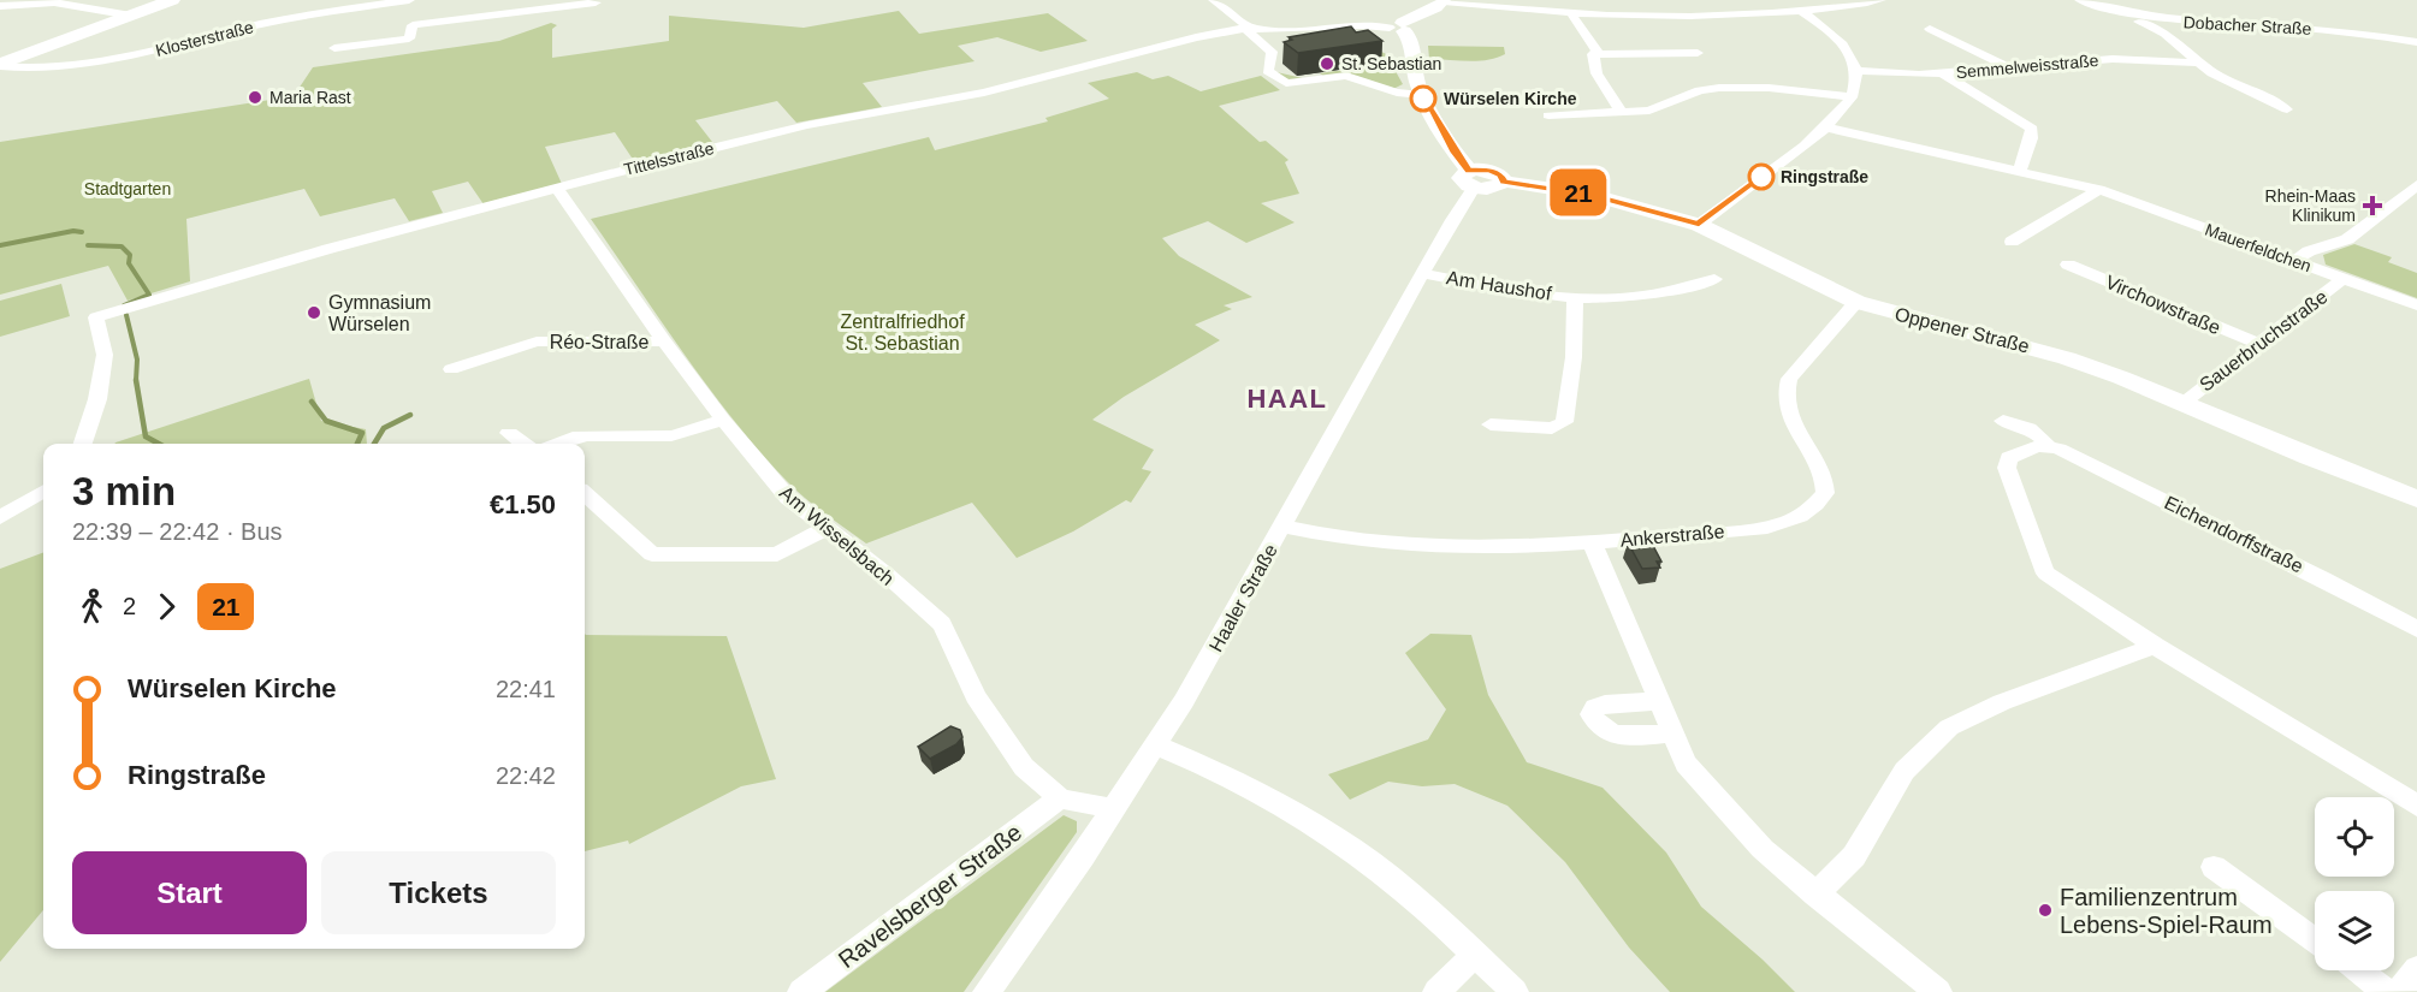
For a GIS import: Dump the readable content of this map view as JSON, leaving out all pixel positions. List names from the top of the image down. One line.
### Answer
{"streets":{"street":["Dobacher Straße","Klosterstraße","Semmelweisstraße","Tittelsstraße","Mauerfeldchen","Am Haushof","Virchowstraße","Oppener Straße","Sauerbruchstraße","Réo-Straße","Eichendorffstraße","Am Wisselsbach","Ankerstraße","Haaler Straße","Ravelsberger Straße"]},"crossings":[["Dobacher Straße","Semmelweisstraße"],["Tittelsstraße","Am Wisselsbach"],["Mauerfeldchen","Sauerbruchstraße"],["Am Haushof","Haaler Straße"],["Virchowstraße","Sauerbruchstraße"],["Oppener Straße","Sauerbruchstraße"],["Oppener Straße","Ankerstraße"],["Oppener Straße","Haaler Straße"],["Réo-Straße","Am Wisselsbach"],["Am Wisselsbach","Haaler Straße"],["Am Wisselsbach","Ravelsberger Straße"],["Ankerstraße","Haaler Straße"]],"districts":["HAAL"],"parks":["Stadtgarten","Zentralfriedhof St. Sebastian"],"places":{"other":["St. Sebastian","Maria Rast","Würselen Kirche","Ringstraße","Gymnasium Würselen","Familienzentrum Lebens-Spiel-Raum"],"health":["Rhein-Maas Klinikum"]},"lines":["bus line 21"],"page":{"on_map":"21","heading":["3 min","22:39 – 22:42 · Bus","€1.50"],"legs":["2","21"],"list":[{"name":"Würselen Kirche","value":"22:41"},{"name":"Ringstraße","value":"22:42"}],"buttons":["Start","Tickets"]}}
